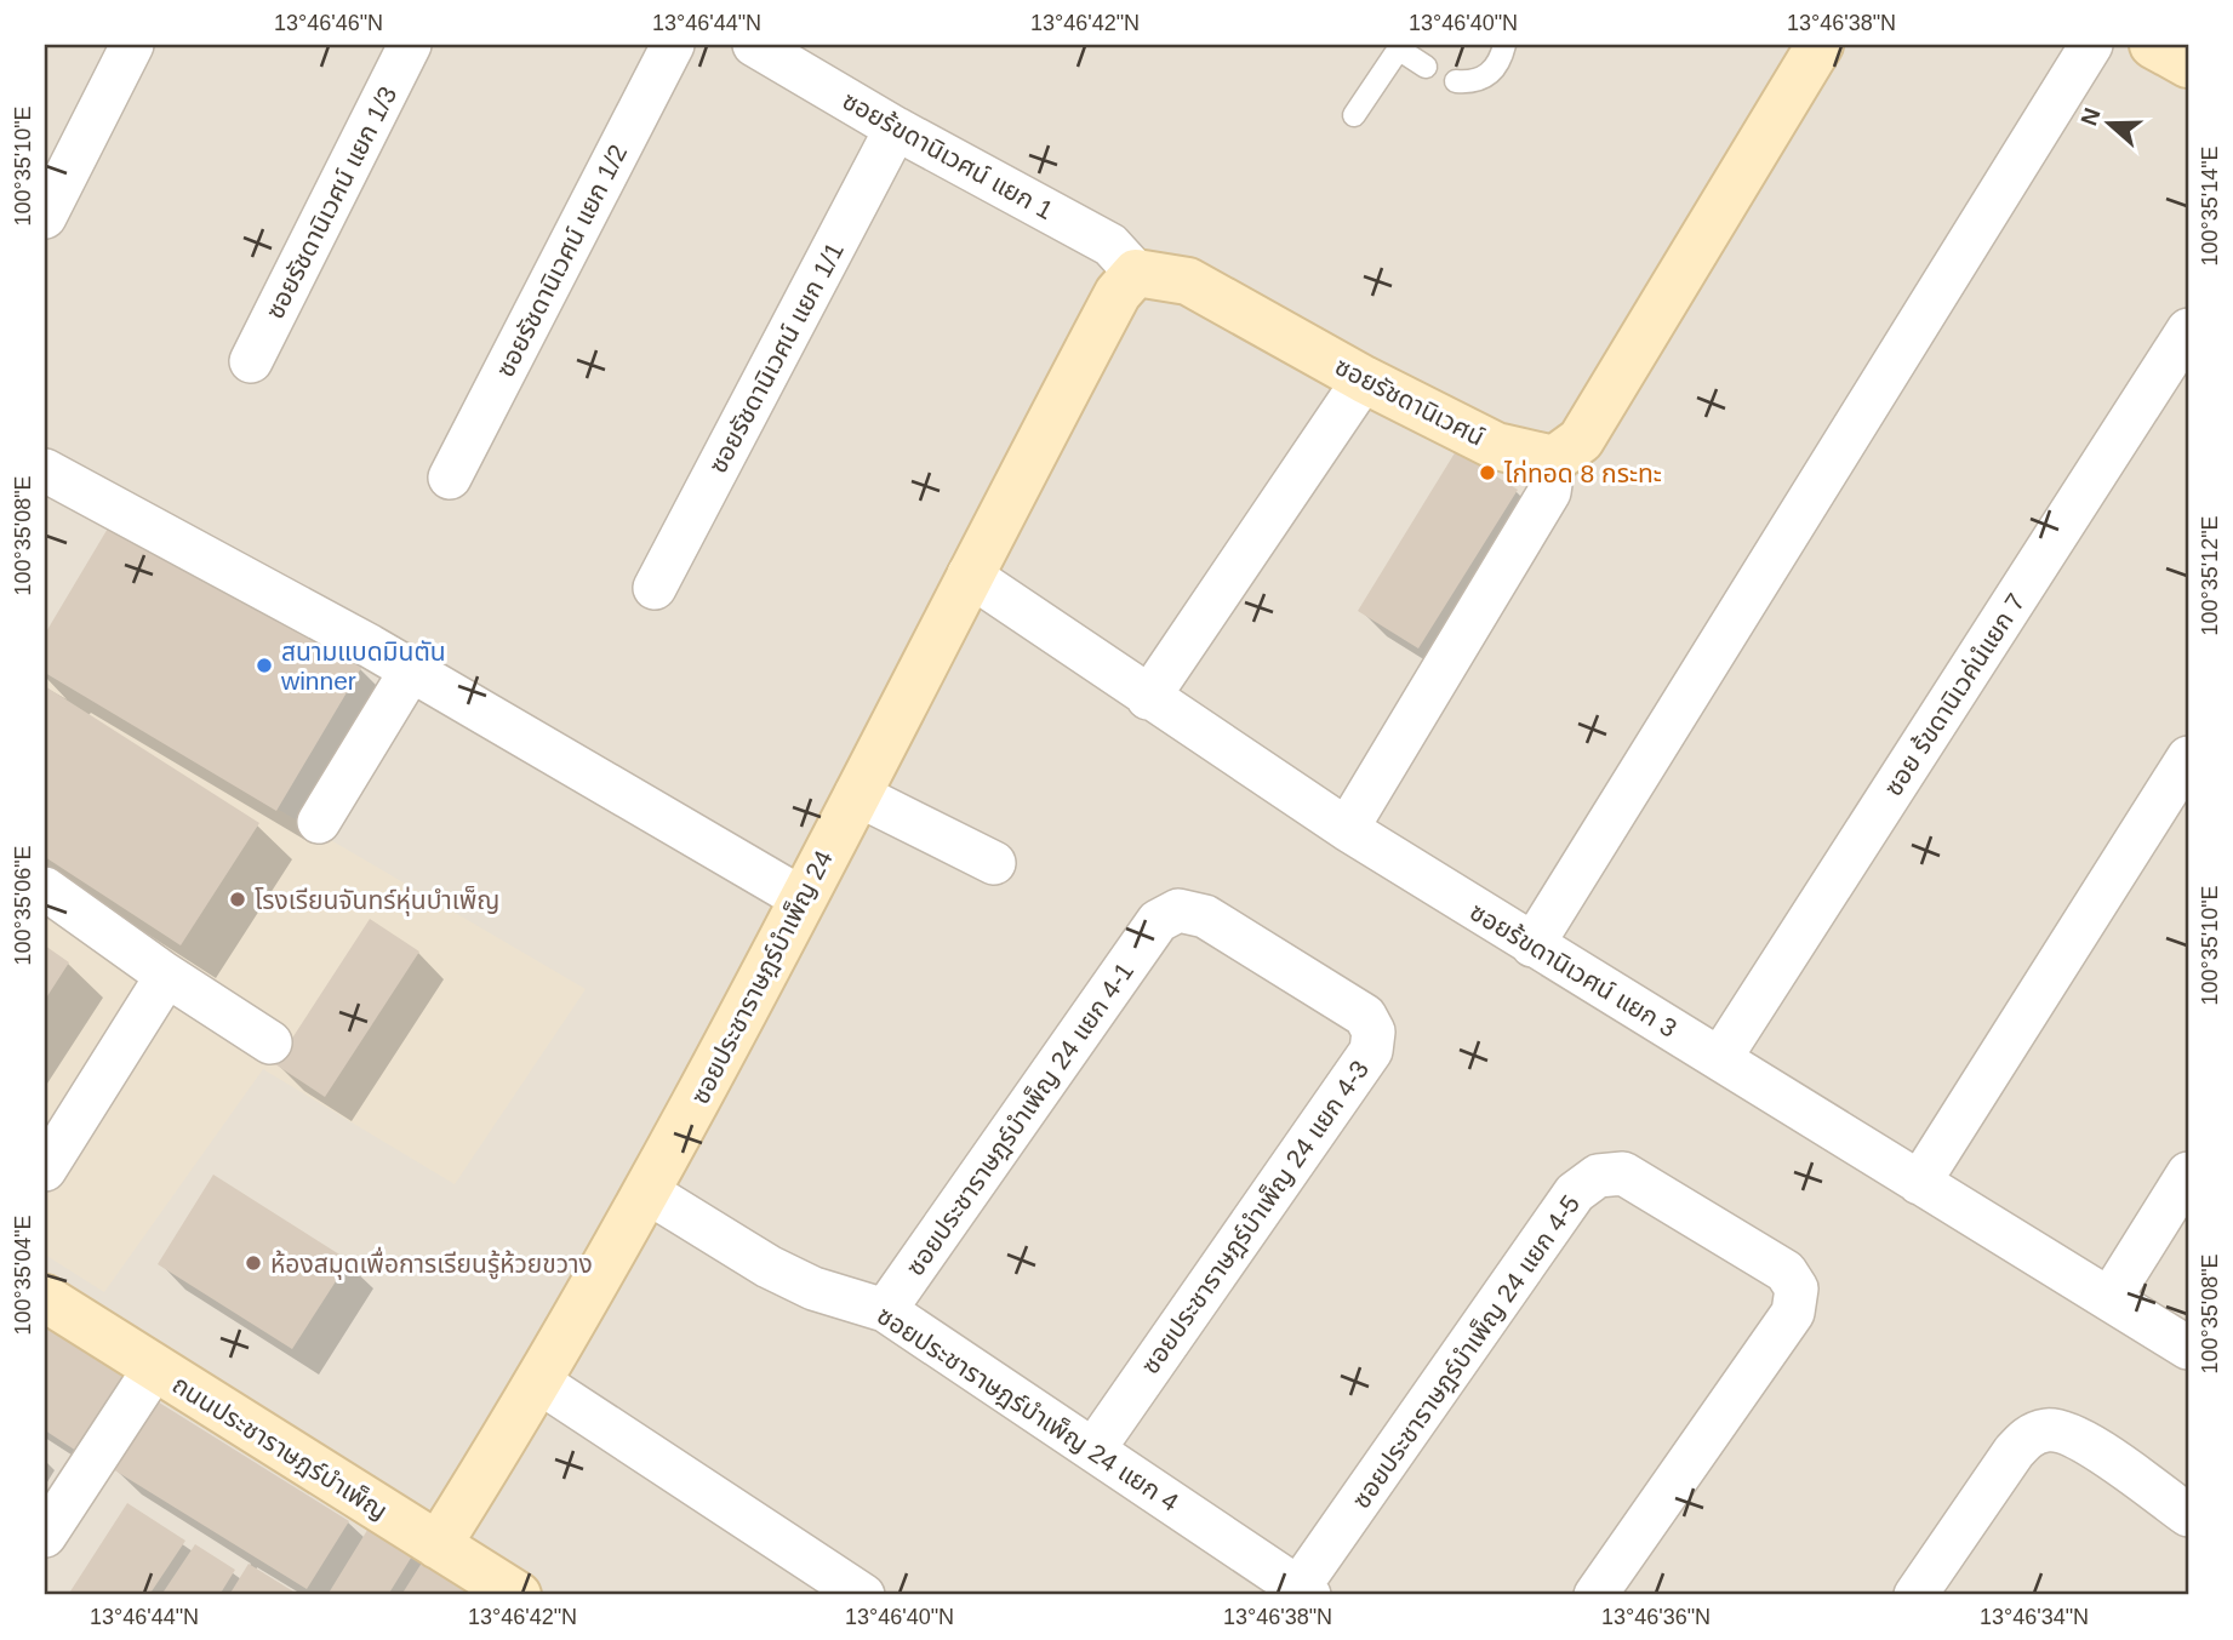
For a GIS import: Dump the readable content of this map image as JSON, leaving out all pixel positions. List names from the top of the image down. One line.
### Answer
{"streets":{"street":["ซอยร้ขดานิเวศน์ แยก 1","ซอยรัชดานิเวศน์ แยก 1/3","ซอยรัชดานิเวศน์ แยก 1/2","ซอยรัชดานิเวศน์ แยก 1/1","ซอยรัชดานิเวศน์","ซอย ร้ขดานิเวค่นํแยก 7","ซอยร้ขดานิเวศน์ แยก 3","ซอยประชาราษฎร์บำเพ็ญ 24","ซอยประชาราษฎร์บำเพ็ญ 24 แยก 4-1","ซอยประชาราษฎร์บำเพ็ญ 24 แยก 4-3","ซอยประชาราษฎร์บำเพ็ญ 24 แยก 4-5","ซอยประชาราษฎร์บำเพ็ญ 24 แยก 4","ถนนประชาราษฎร์บำเพ็ญ"]},"crossings":[["ซอยร้ขดานิเวศน์ แยก 1","ซอยรัชดานิเวศน์ แยก 1/1"],["ซอยร้ขดานิเวศน์ แยก 1","ซอยรัชดานิเวศน์"],["ซอย ร้ขดานิเวค่นํแยก 7","ซอยร้ขดานิเวศน์ แยก 3"],["ซอยร้ขดานิเวศน์ แยก 3","ซอยประชาราษฎร์บำเพ็ญ 24"],["ซอยประชาราษฎร์บำเพ็ญ 24","ซอยประชาราษฎร์บำเพ็ญ 24 แยก 4"],["ซอยประชาราษฎร์บำเพ็ญ 24","ถนนประชาราษฎร์บำเพ็ญ"],["ซอยประชาราษฎร์บำเพ็ญ 24 แยก 4-1","ซอยประชาราษฎร์บำเพ็ญ 24 แยก 4-3"],["ซอยประชาราษฎร์บำเพ็ญ 24 แยก 4-1","ซอยประชาราษฎร์บำเพ็ญ 24 แยก 4"],["ซอยประชาราษฎร์บำเพ็ญ 24 แยก 4-3","ซอยประชาราษฎร์บำเพ็ญ 24 แยก 4"],["ซอยประชาราษฎร์บำเพ็ญ 24 แยก 4-5","ซอยประชาราษฎร์บำเพ็ญ 24 แยก 4"]],"places":["ไก่ทอด 8 กระทะ","สนามแบดมินตัน winner","โรงเรียนจันทร์หุ่นบำเพ็ญ","ห้องสมุดเพื่อการเรียนรู้ห้วยขวาง"],"north":"left","coordinates":["13°46'46\"N","13°46'44\"N","13°46'42\"N","13°46'40\"N","13°46'38\"N","100°35'10\"E","100°35'14\"E","100°35'08\"E","100°35'12\"E","100°35'06\"E","100°35'04\"E","13°46'36\"N","13°46'34\"N"]}
